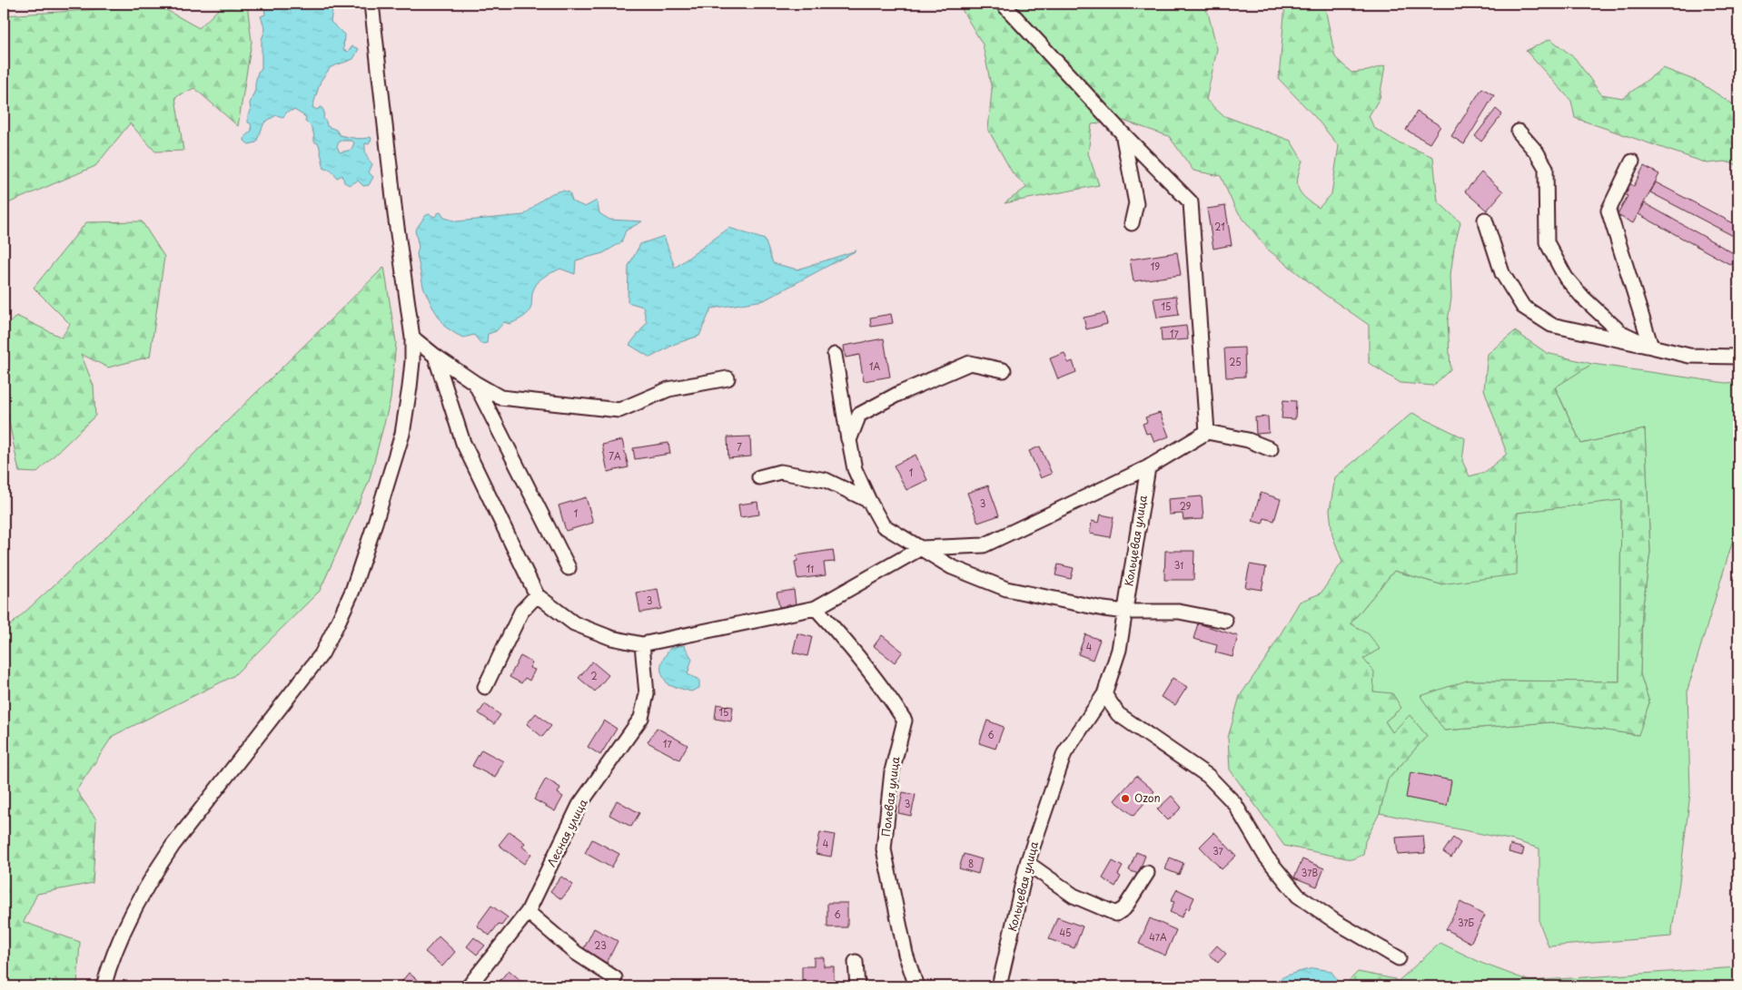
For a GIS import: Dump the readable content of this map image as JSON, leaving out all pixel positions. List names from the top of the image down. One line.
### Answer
{"streets":{"street":["Кольцевая улица","Полевая улица","Лесная улица"]},"places":["Ozon"],"house_numbers":["21","19","15","17","25","1А","7","7А","1","3","29","1","31","11","3","4","2","15","6","17","3","4","37","8","37В","6","37Б","45","47А","23"]}
